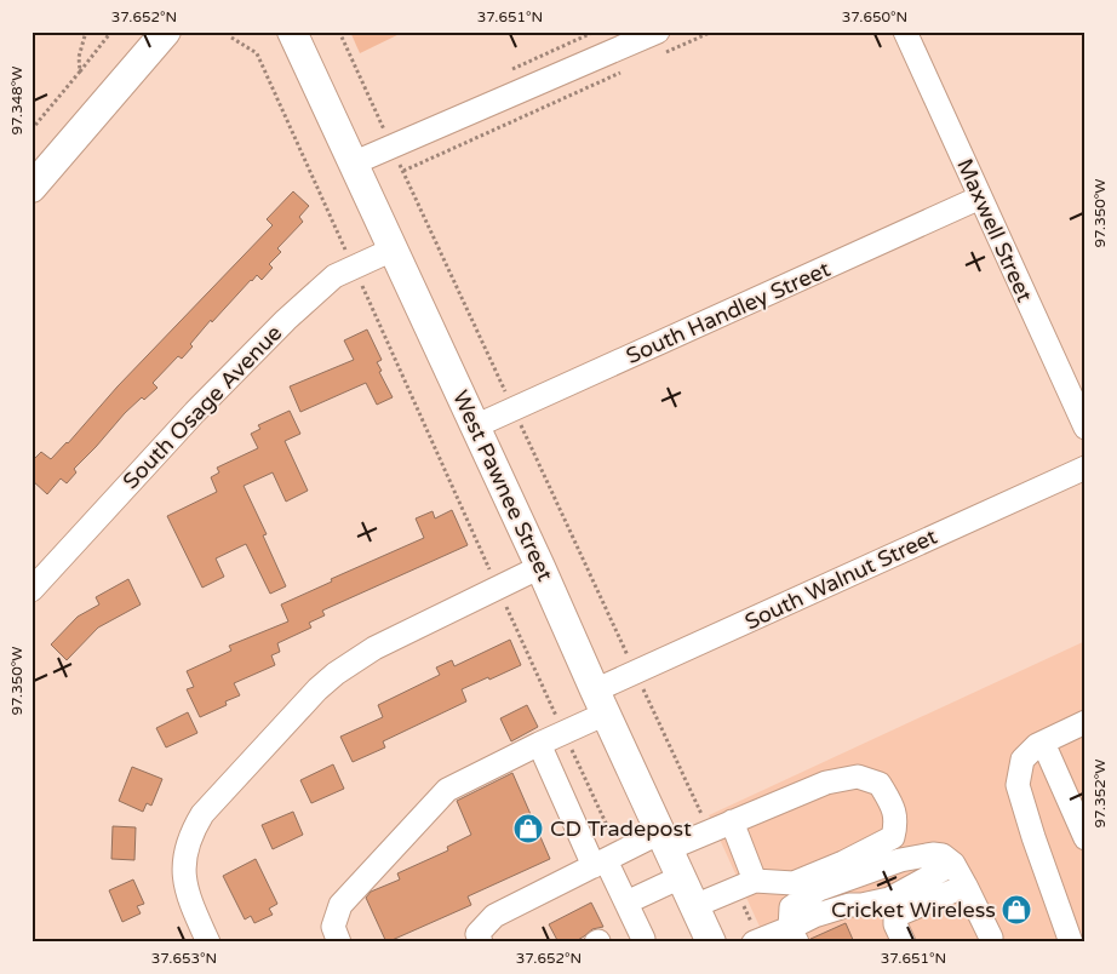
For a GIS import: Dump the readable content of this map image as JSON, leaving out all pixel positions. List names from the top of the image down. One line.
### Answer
{"streets":{"main road":["West Pawnee Street"],"street":["Maxwell Street","South Handley Street","South Osage Avenue","South Walnut Street"]},"crossings":[["Maxwell Street","South Handley Street"],["South Handley Street","West Pawnee Street"],["South Osage Avenue","West Pawnee Street"],["West Pawnee Street","South Walnut Street"]],"places":{"shop":["CD Tradepost","Cricket Wireless"]},"coordinates":["37.652°N","37.651°N","37.650°N","97.348°W","97.350°W","97.352°W","37.653°N"]}
